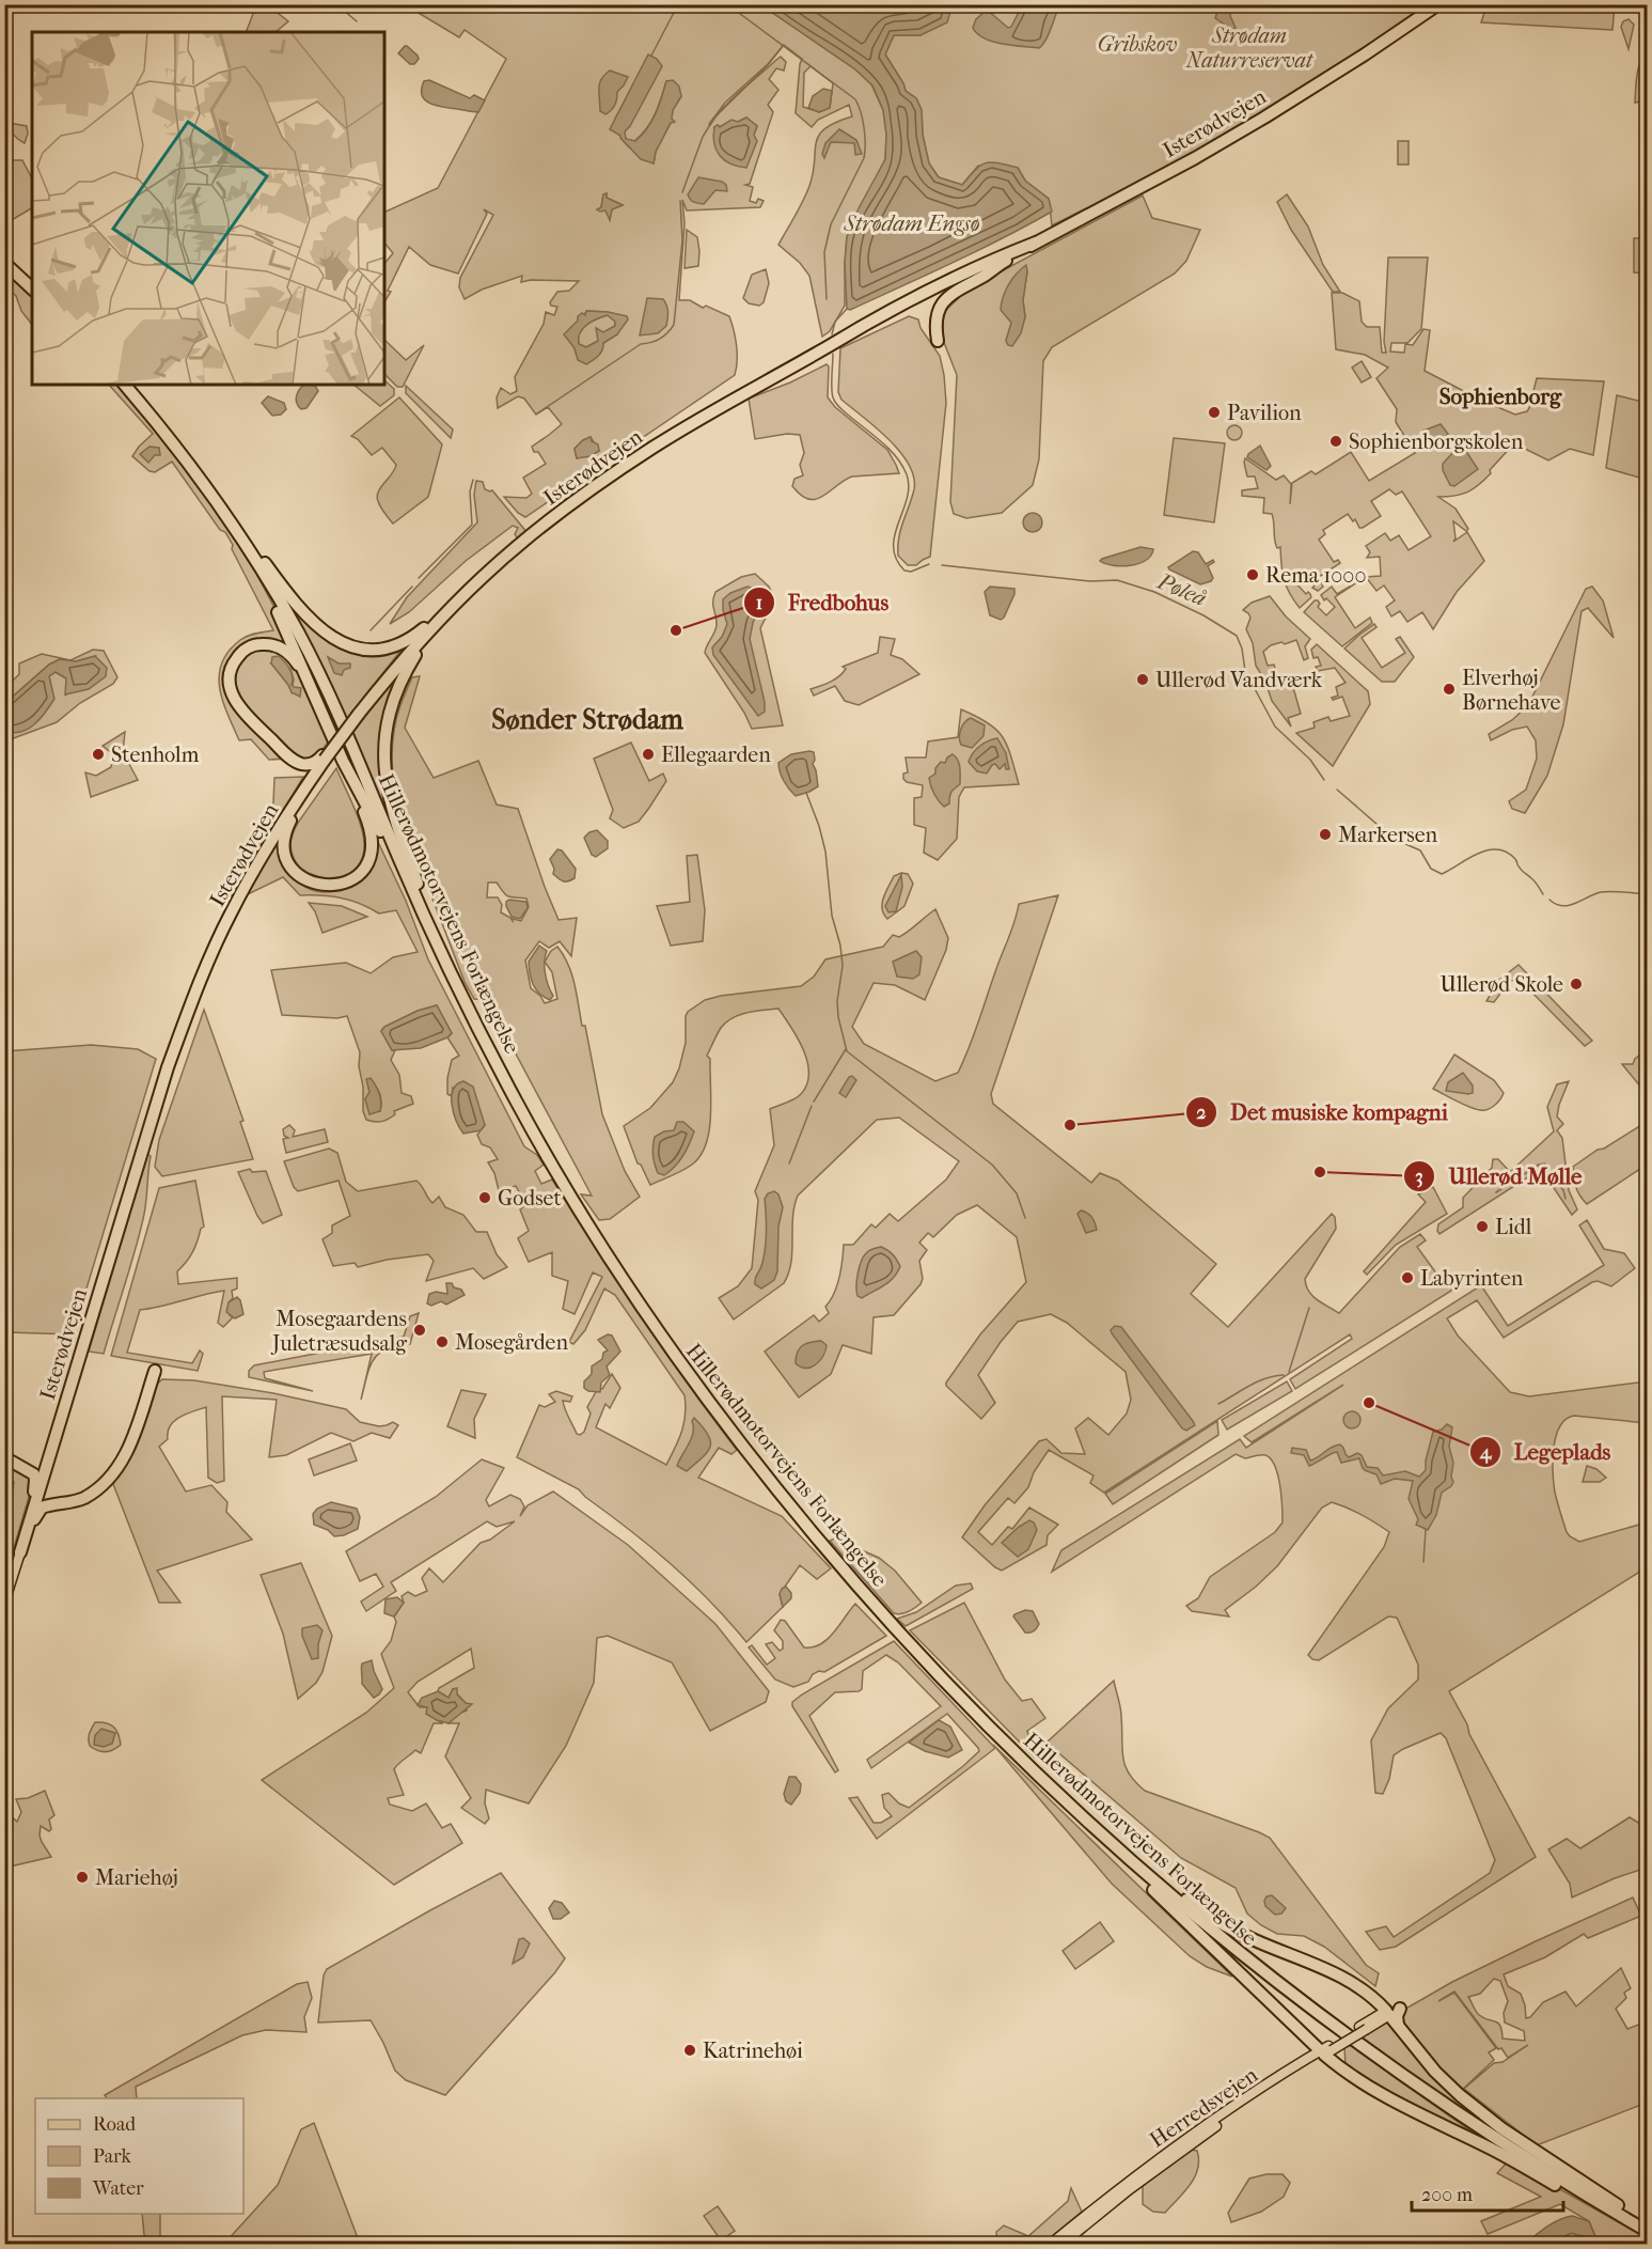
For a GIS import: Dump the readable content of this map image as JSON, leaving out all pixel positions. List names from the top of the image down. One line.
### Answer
{"streets":{"highway":["Isterødvejen","Hillerødmotorvejens Forlængelse"],"main road":["Herredsvejen"]},"districts":["Sophienborg","Sønder Strødam"],"water":["Strødam Engsø","Pøleå"],"parks":["Strødam Naturreservat","Gribskov"],"places":["Pavilion","Sophienborgskolen","Rema 1000","Fredbohus","Ullerød Vandværk","Elverhøj Børnehave","Stenholm","Ellegaarden","Markersen","Ullerød Skole","Det musiske kompagni","Ullerød Mølle","Godset","Lidl","Labyrinten","Mosegaardens Juletræsudsalg","Mosegården","Legeplads","Mariehøj","Katrinehøi"],"legend":["Road","Park","Water"],"scale_bar":"200 m"}
